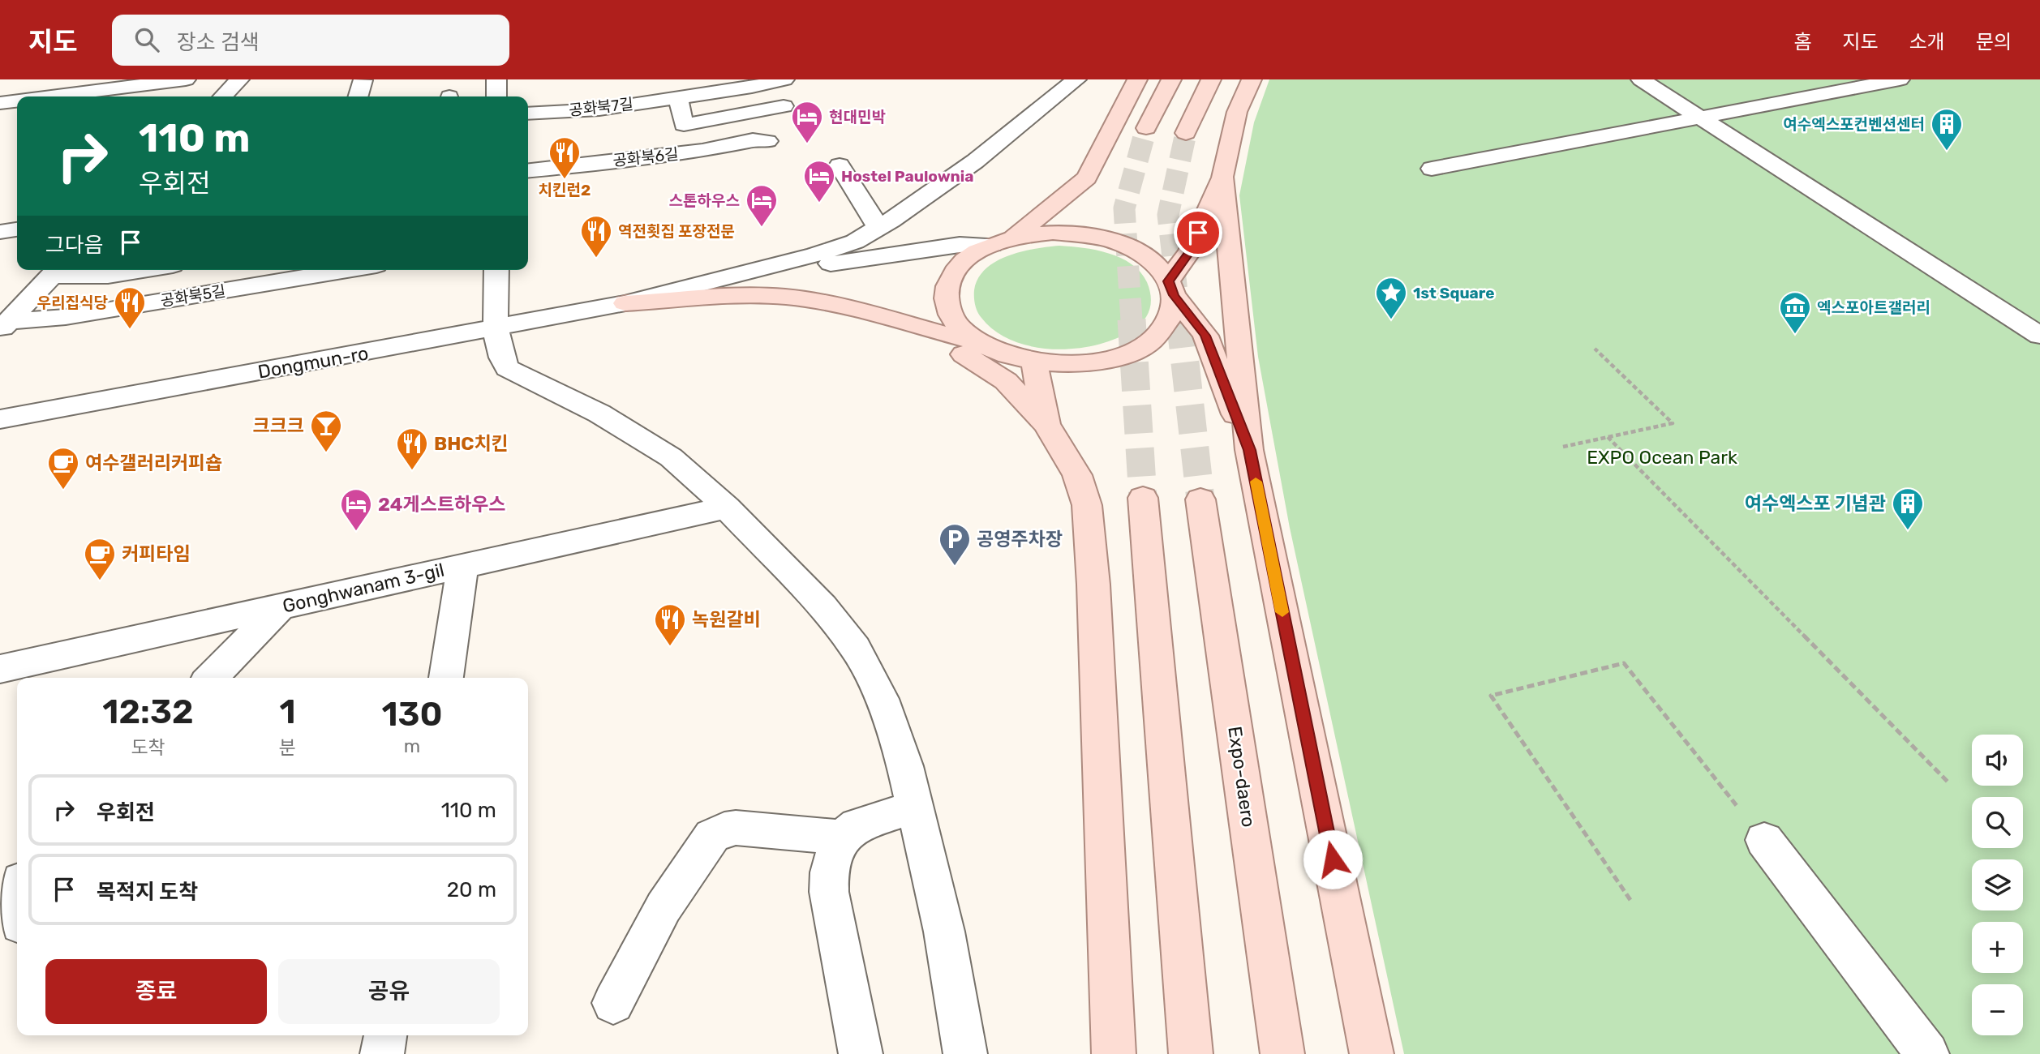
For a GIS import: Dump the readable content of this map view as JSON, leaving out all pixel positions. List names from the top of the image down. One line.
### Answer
{"streets":{"main road":["Expo-daero"],"street":["공화북7길","공화북6길","공화북5길","Dongmun-ro","Gonghwanam 3-gil"]},"parks":["EXPO Ocean Park"],"places":{"hotel":["현대민박","Hostel Paulownia","스톤하우스","24게스트하우스"],"building":["여수엑스포컨벤션센터","여수엑스포 기념관"],"restaurant":["치킨런2","역전횟집 포장전문","우리집식당","BHC치킨","녹원갈비"],"place":["1st Square"],"museum":["엑스포아트갤러리"],"bar":["크크크"],"cafe":["여수갤러리커피숍","커피타임"],"parking":["공영주차장"]},"page":{"header":"지도","search":"장소 검색","nav":["홈","지도","소개","문의"],"turn":["110 m","우회전"],"then":"그다음","eta":["12:32","도착","1","분","130","m"],"map_buttons":["+","−"],"list":[{"name":"우회전","value":"110 m"},{"name":"목적지 도착","value":"20 m"}],"buttons":["종료","공유"]}}
